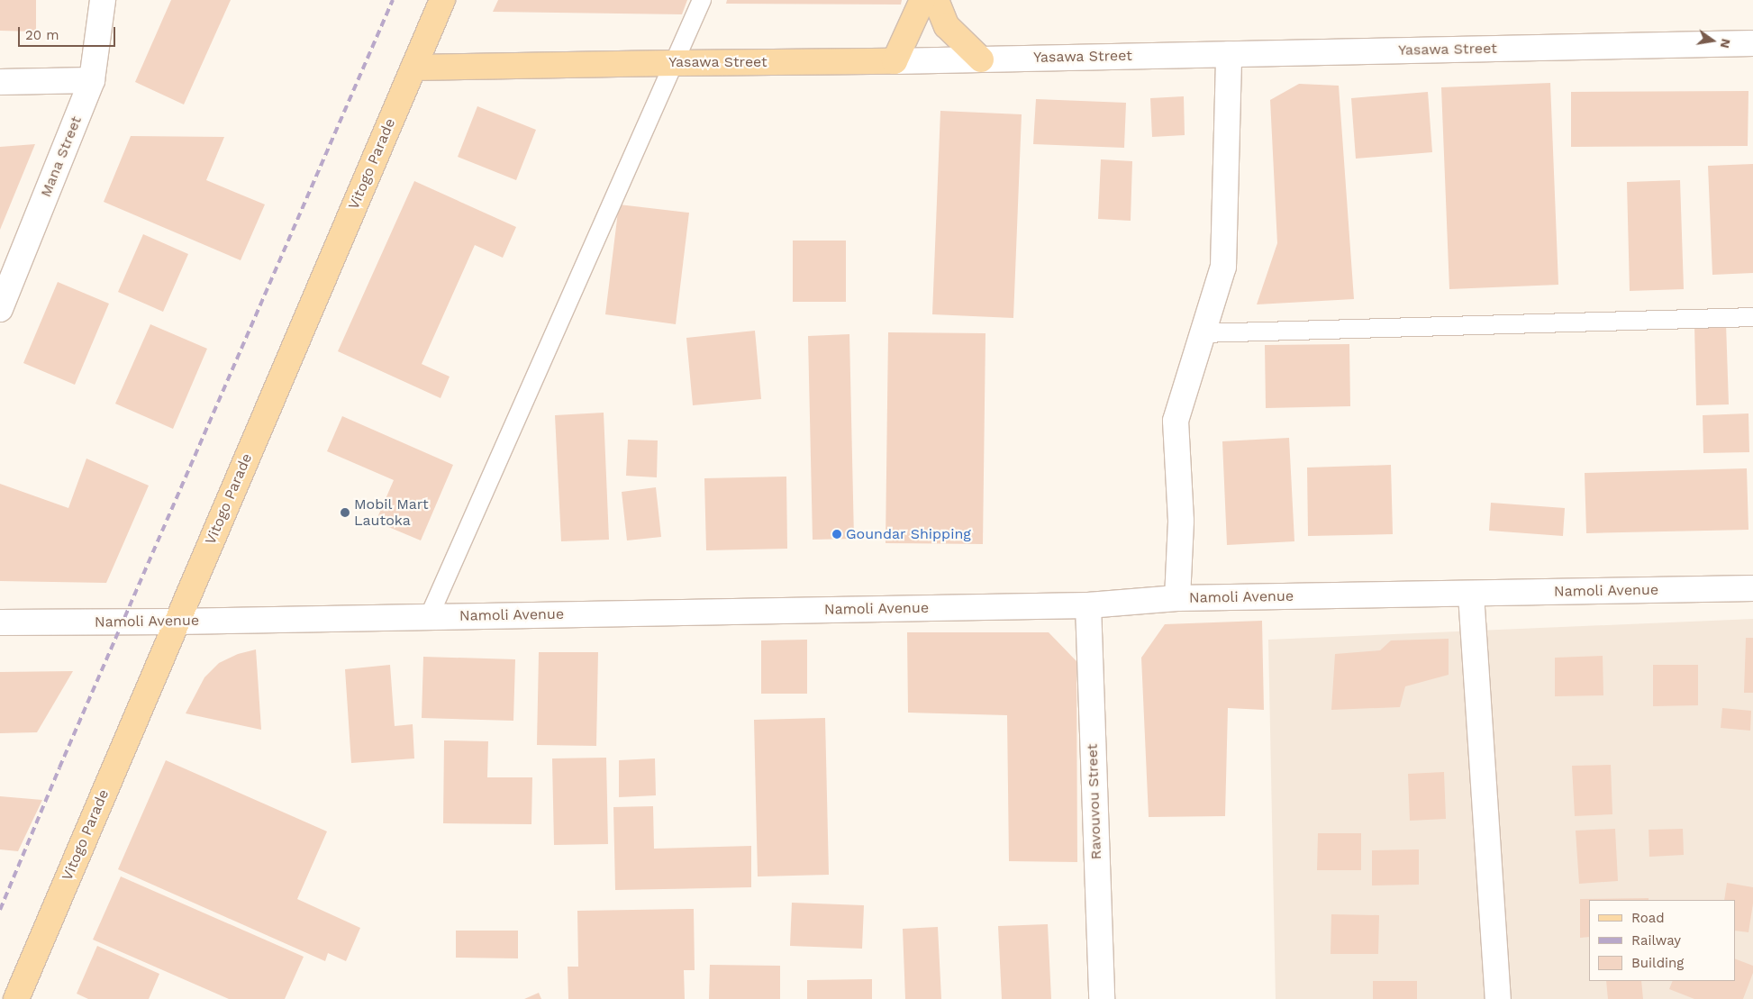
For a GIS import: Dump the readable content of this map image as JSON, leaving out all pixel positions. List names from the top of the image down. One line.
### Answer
{"streets":{"main road":["Yasawa Street","Vitogo Parade"],"street":["Mana Street","Namoli Avenue","Ravouvou Street"]},"crossings":[["Yasawa Street","Vitogo Parade"],["Vitogo Parade","Namoli Avenue"],["Namoli Avenue","Ravouvou Street"]],"places":["Mobil Mart Lautoka","Goundar Shipping"],"legend":["Road","Railway","Building"],"scale_bar":"20 m","north":"right"}
